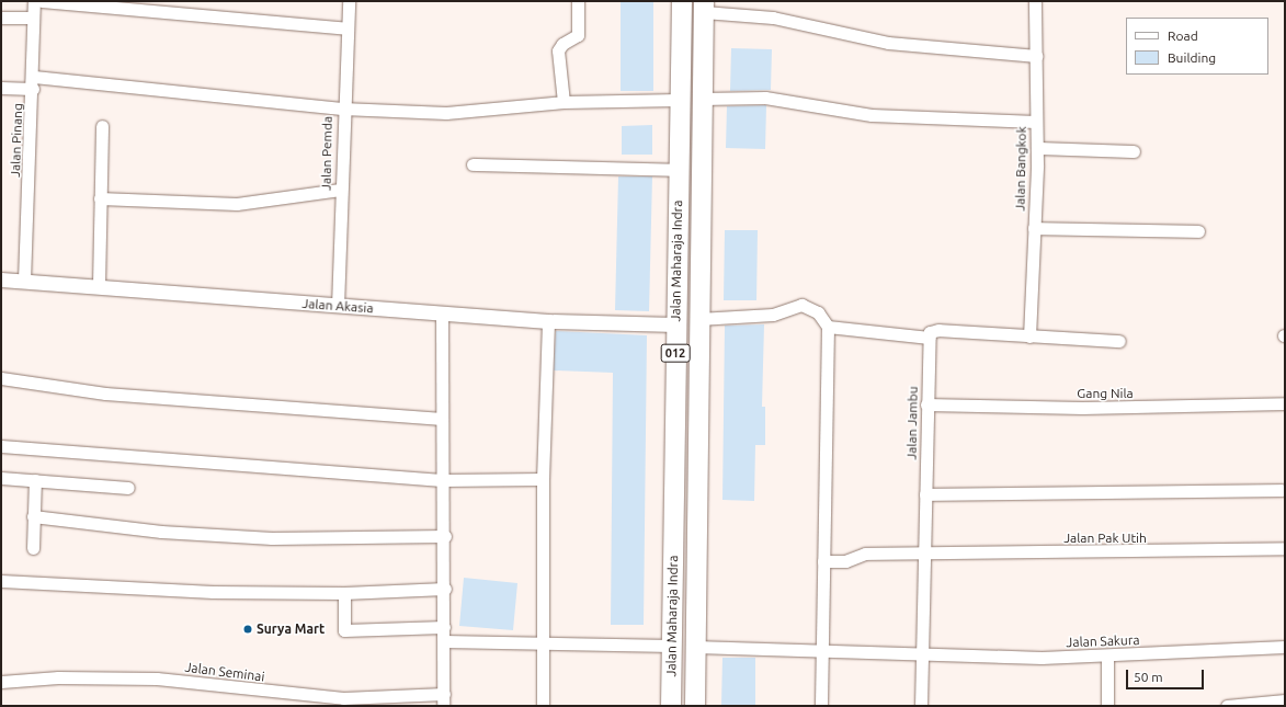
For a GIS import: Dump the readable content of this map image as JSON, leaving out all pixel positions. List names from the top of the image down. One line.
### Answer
{"streets":{"highway":["Jalan Maharaja Indra","012"],"street":["Jalan Pinang","Jalan Pemda","Jalan Bangkok","Jalan Akasia","Gang Nila","Jalan Jambu","Jalan Pak Utih","Jalan Sakura","Jalan Seminai"]},"crossings":[["Jalan Pinang","Jalan Akasia"],["Jalan Pemda","Jalan Akasia"],["Jalan Maharaja Indra","Jalan Akasia"],["Jalan Maharaja Indra","Jalan Sakura"],["Gang Nila","Jalan Jambu"],["Jalan Jambu","Jalan Pak Utih"],["Jalan Jambu","Jalan Sakura"]],"places":["Surya Mart"],"legend":["Road","Building"],"scale_bar":"50 m"}
